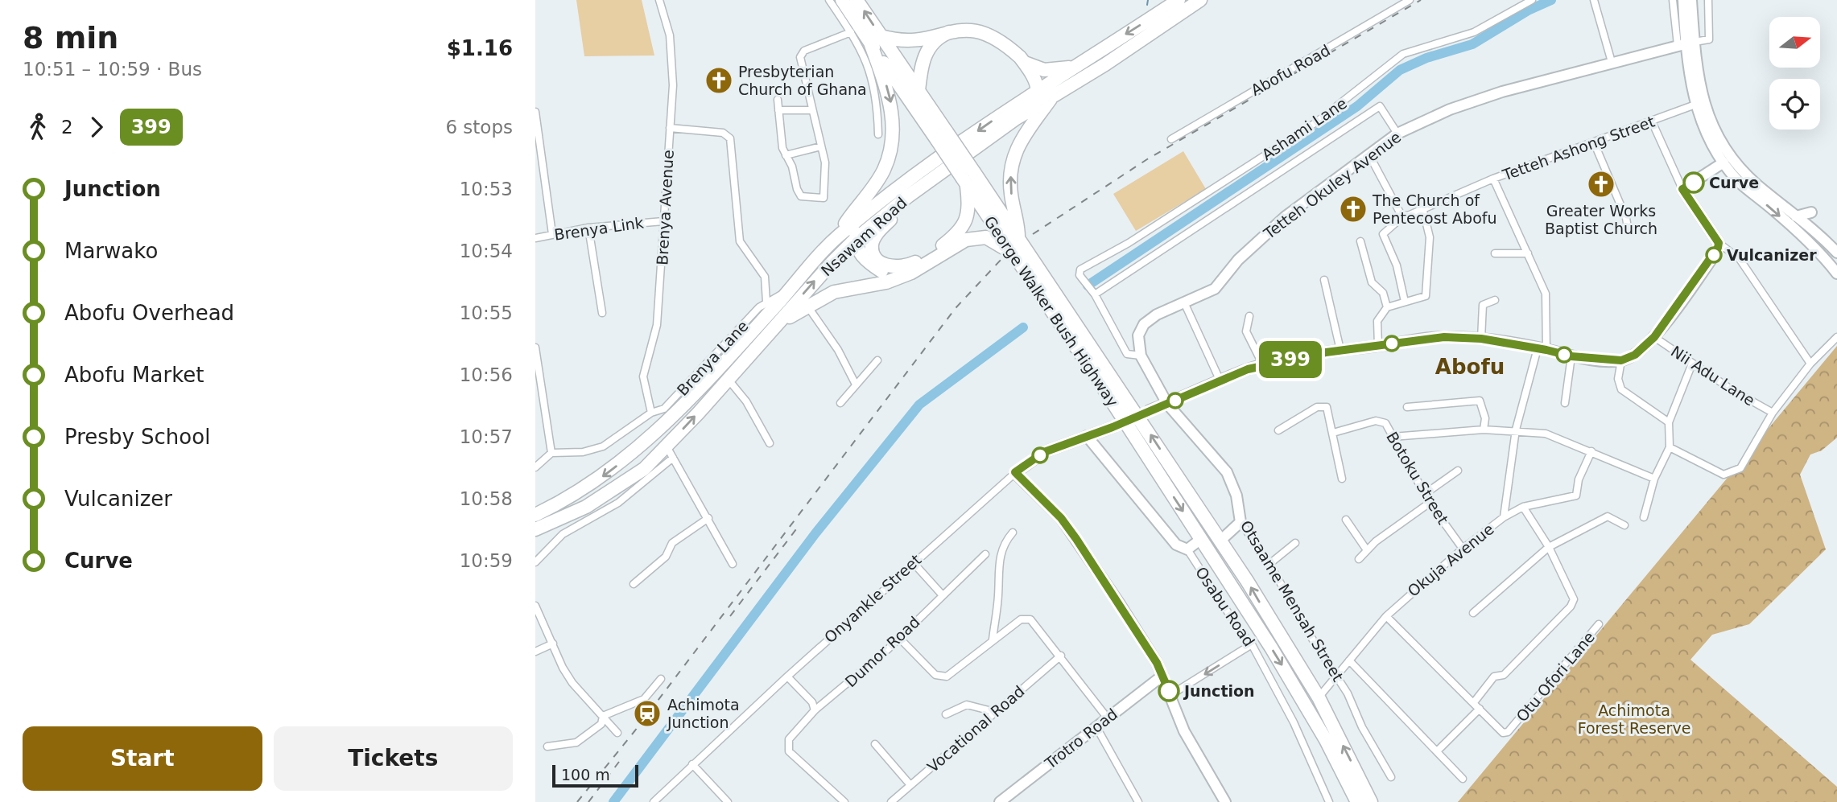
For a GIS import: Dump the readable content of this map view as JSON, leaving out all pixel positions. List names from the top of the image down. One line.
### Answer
{"streets":{"highway":["Nsawam Road","George Walker Bush Highway"],"street":["Abofu Road","Ashami Lane","Tetteh Ashong Street","Tetteh Okuley Avenue","Brenya Avenue","Brenya Link","Brenya Lane","Nii Adu Lane","Botoku Street","Okuja Avenue","Onyankle Street","Otsaame Mensah Street","Osabu Road","Dumor Road","Otu Ofori Lane","Vocational Road","Trotro Road"]},"crossings":[["Brenya Avenue","Brenya Link"],["Brenya Avenue","Brenya Lane"],["George Walker Bush Highway","Okuja Avenue"],["Botoku Street","Okuja Avenue"],["Okuja Avenue","Otsaame Mensah Street"],["Onyankle Street","Osabu Road"]],"districts":["Abofu"],"parks":["Achimota Forest Reserve"],"places":{"church":["Presbyterian Church of Ghana","Greater Works Baptist Church","The Church of Pentecost Abofu"],"other":["Curve","Vulcanizer","Junction"],"station":["Achimota Junction"]},"lines":["bus line 399"],"scale_bar":"100 m","north":"right","page":{"heading":["8 min","10:51 – 10:59 · Bus","$1.16"],"on_map":"399","legs":["2","399","6 stops"],"list":[{"name":"Junction","value":"10:53"},{"name":"Marwako","value":"10:54"},{"name":"Abofu Overhead","value":"10:55"},{"name":"Abofu Market","value":"10:56"},{"name":"Presby School","value":"10:57"},{"name":"Vulcanizer","value":"10:58"},{"name":"Curve","value":"10:59"}],"buttons":["Start","Tickets"],"scale":"100 m"}}
